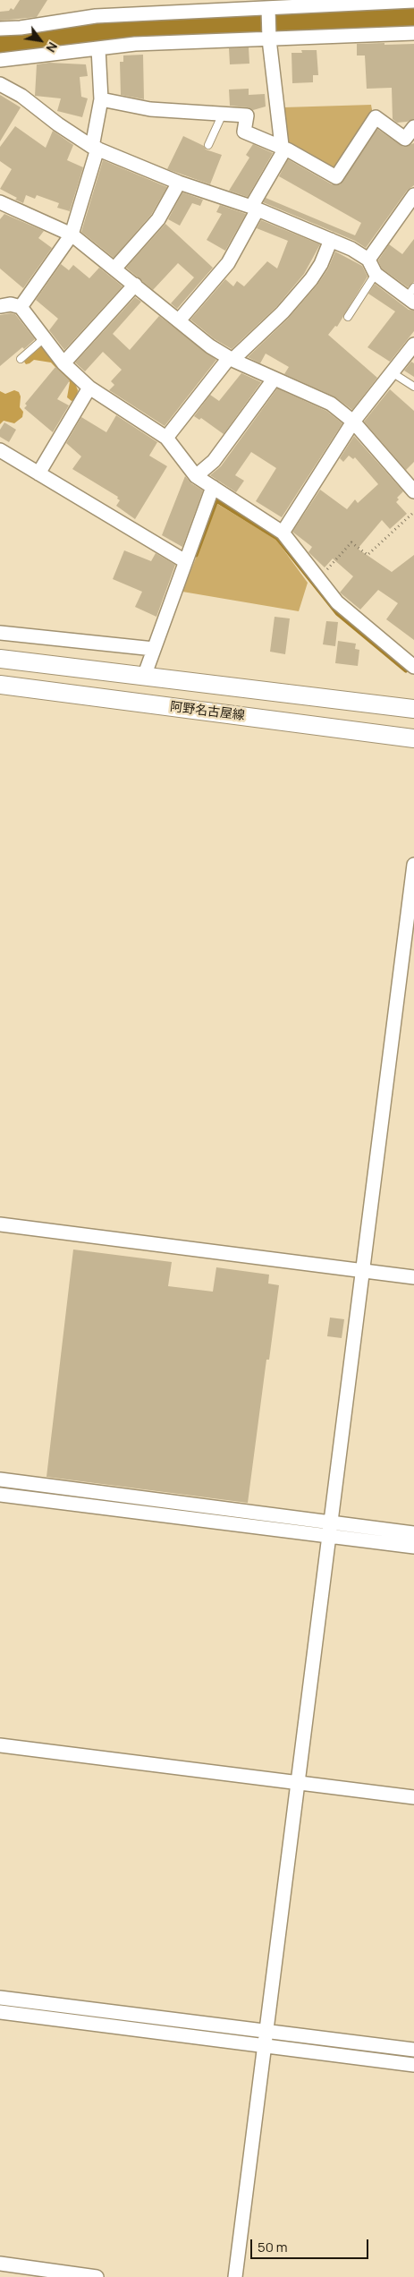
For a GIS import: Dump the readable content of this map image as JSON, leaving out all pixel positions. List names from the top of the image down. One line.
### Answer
{"streets":{"main road":["阿野名古屋線"]},"scale_bar":"50 m","north":"bottom right"}
